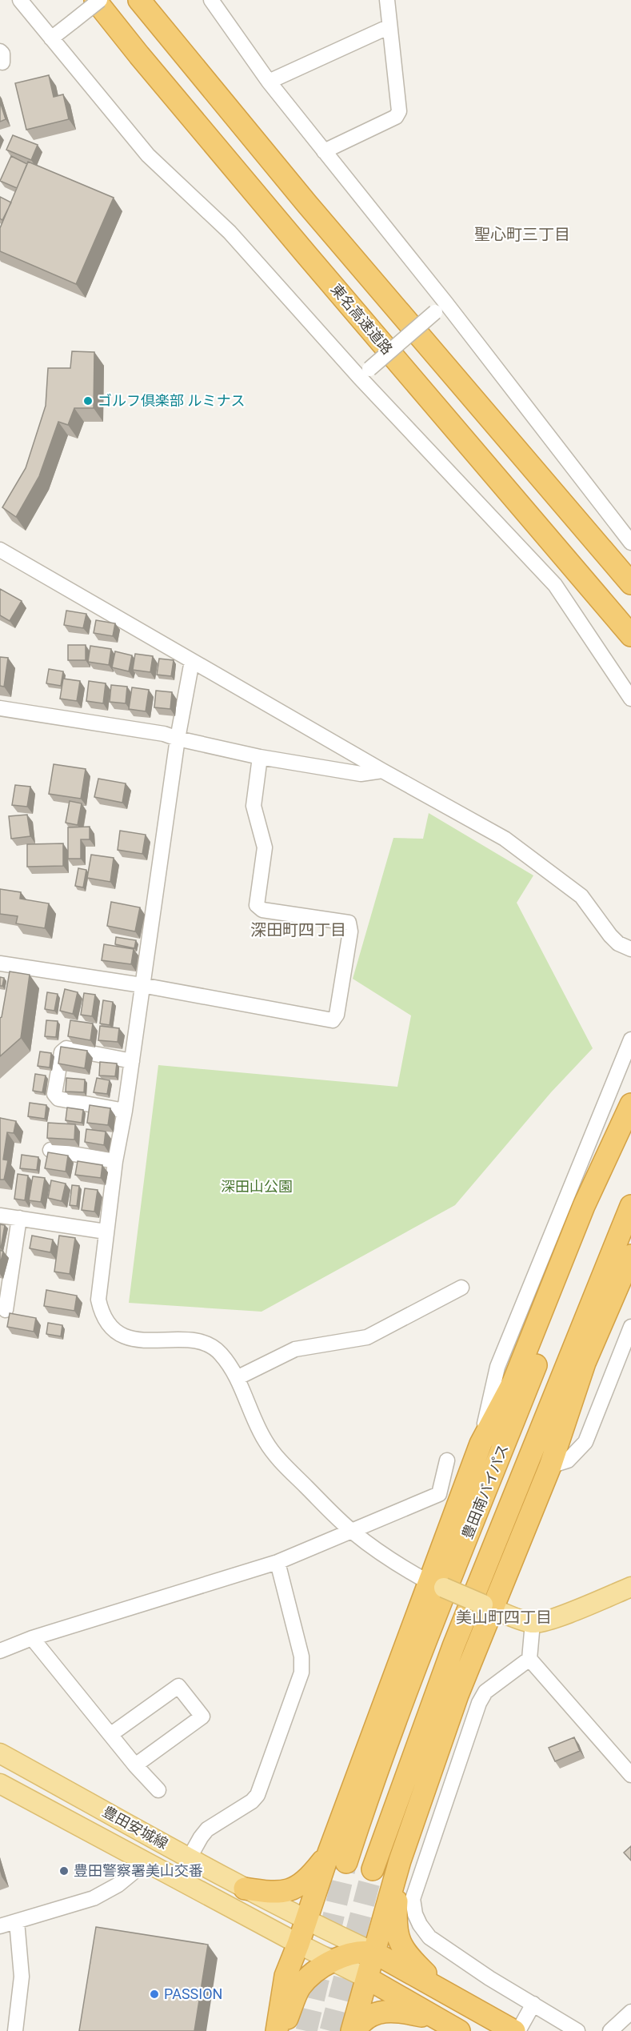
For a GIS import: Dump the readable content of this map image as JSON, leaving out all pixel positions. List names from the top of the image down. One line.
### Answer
{"streets":{"highway":["東名高速道路","豊田南バイパス"],"main road":["豊田安城線"]},"districts":["聖心町三丁目","深田町四丁目","美山町四丁目"],"parks":["深田山公園"],"places":["ゴルフ倶楽部 ルミナス","豊田警察署美山交番","PASSION"]}
